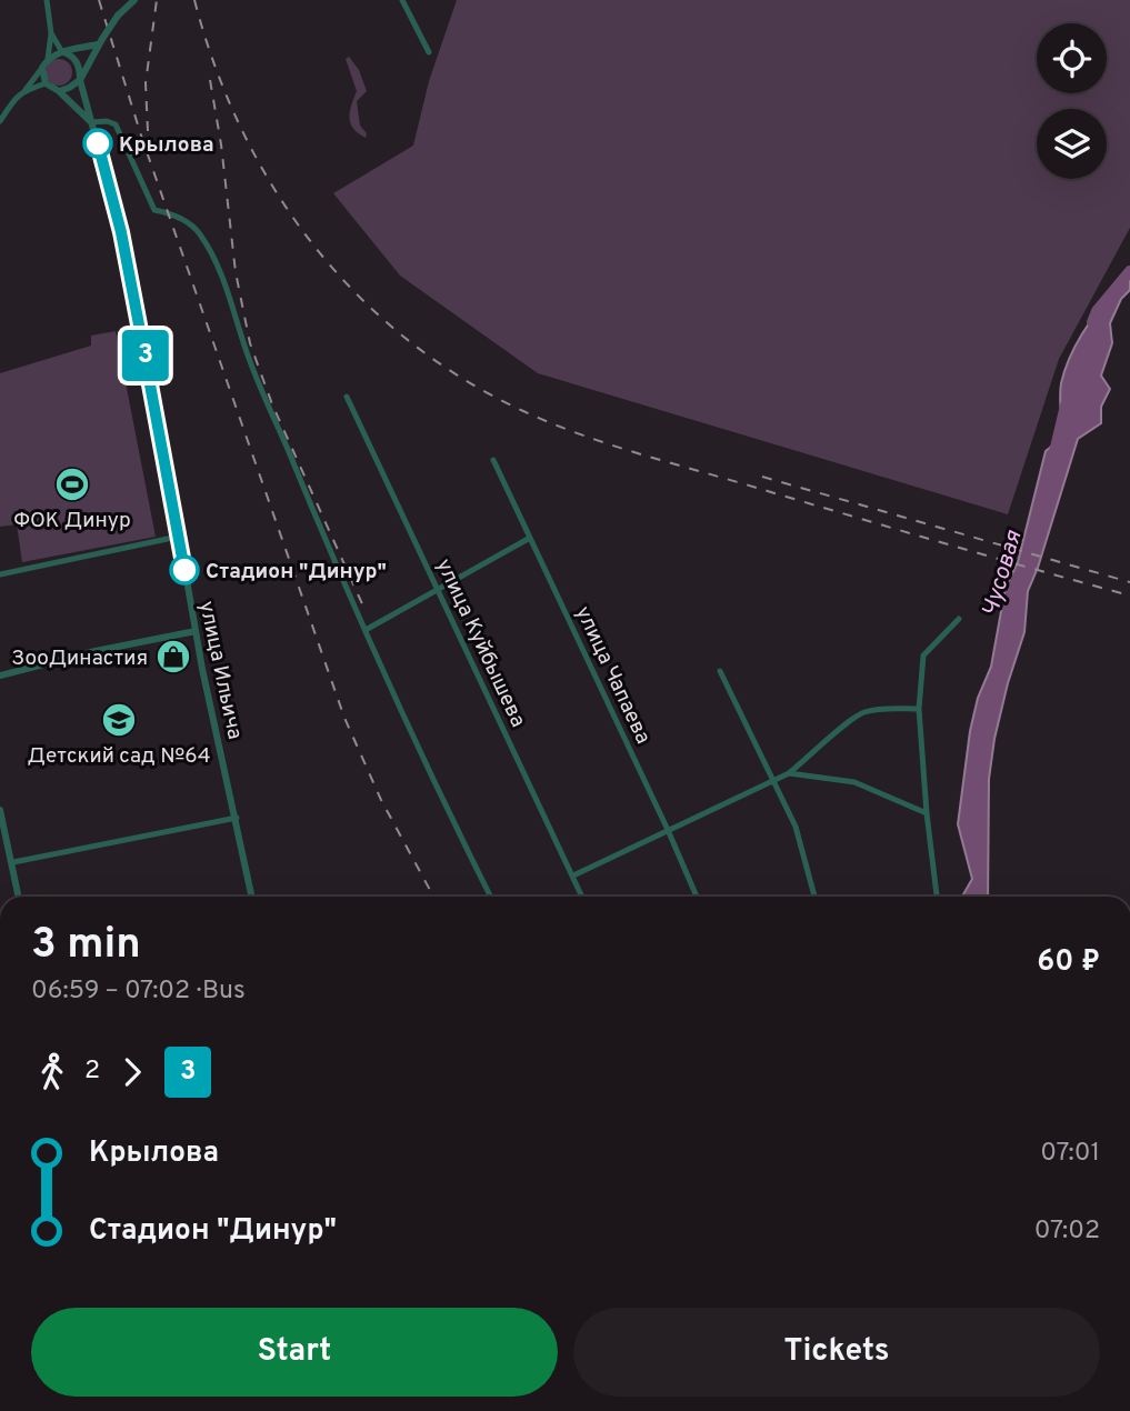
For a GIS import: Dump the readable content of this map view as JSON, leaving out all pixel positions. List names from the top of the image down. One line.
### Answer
{"streets":{"street":["улица Куйбышева","улица Ильича","улица Чапаева"]},"water":["Чусовая"],"places":{"other":["Крылова","Стадион \"Динур\""],"sports":["ФОК Динур"],"shop":["ЗооДинастия"],"school or university":["Детский сад №64"]},"lines":["bus line 3"],"page":{"on_map":"3","heading":["3 min","06:59 – 07:02 · Bus","60 ₽"],"legs":["2","3"],"list":[{"name":"Крылова","value":"07:01"},{"name":"Стадион \"Динур\"","value":"07:02"}],"buttons":["Start","Tickets"]}}
